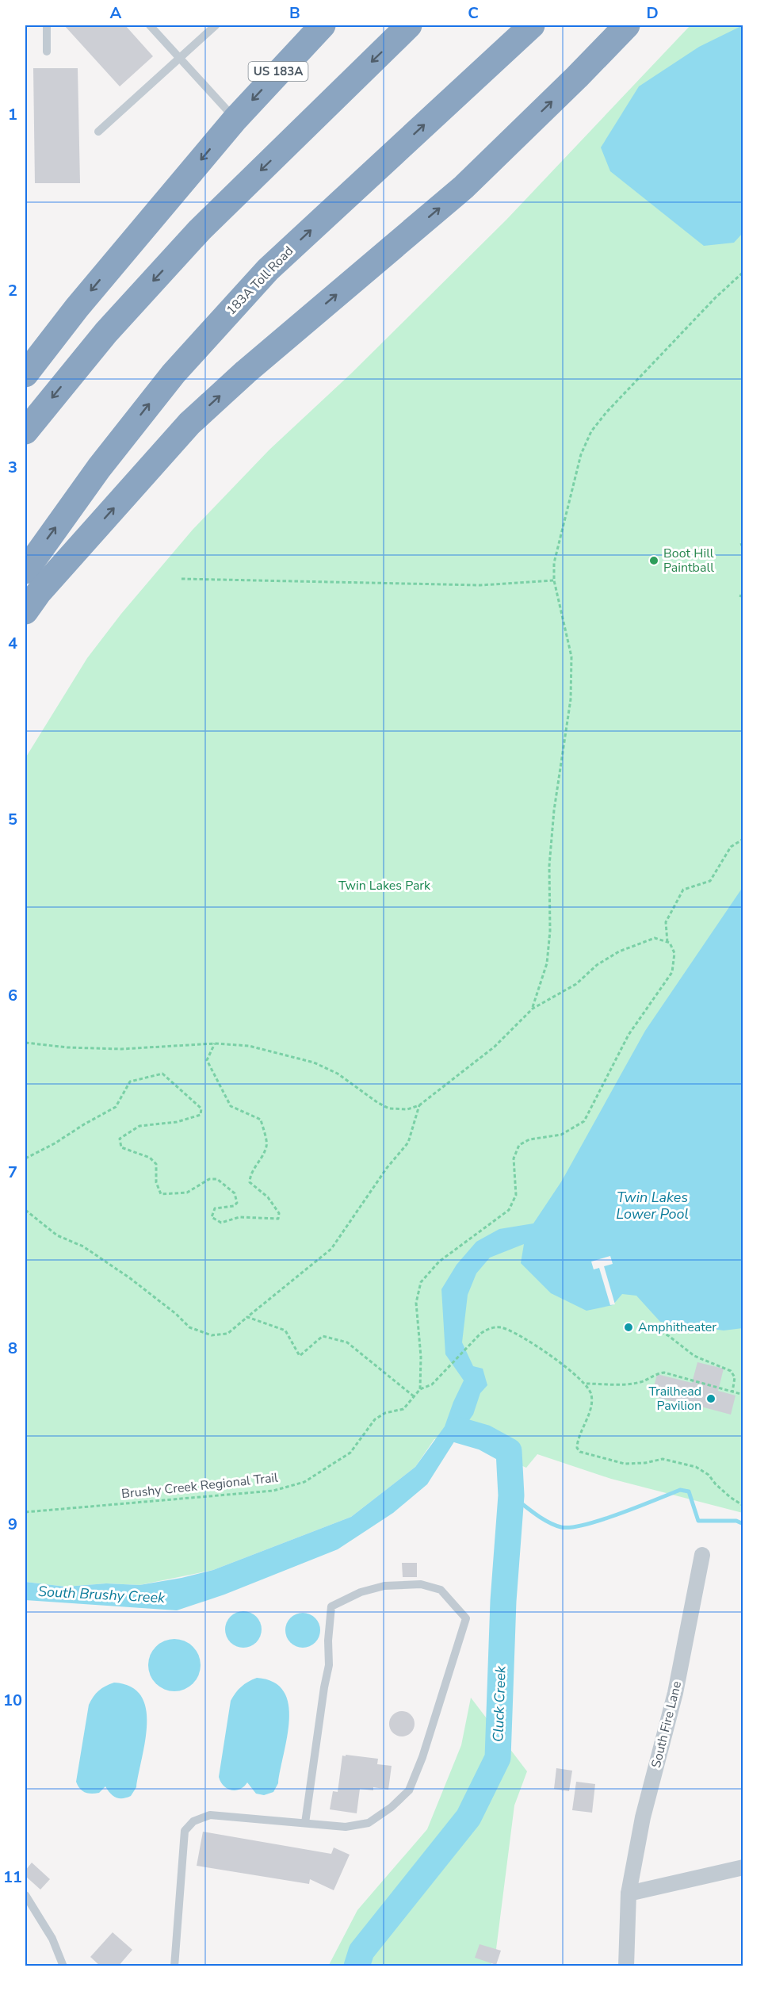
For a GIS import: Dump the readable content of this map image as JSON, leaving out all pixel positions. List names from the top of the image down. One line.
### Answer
{"streets":{"highway":["US 183A","183A Toll Road"],"street":["South Fire Lane"],"path":["Brushy Creek Regional Trail"]},"water":["Twin Lakes Lower Pool","South Brushy Creek","Cluck Creek"],"parks":["Twin Lakes Park"],"places":["Boot Hill Paintball","Amphitheater","Trailhead Pavilion"],"grid":{"columns":["A","B","C","D"],"rows":["1","2","3","4","5","6","7","8","9","10","11"]}}
